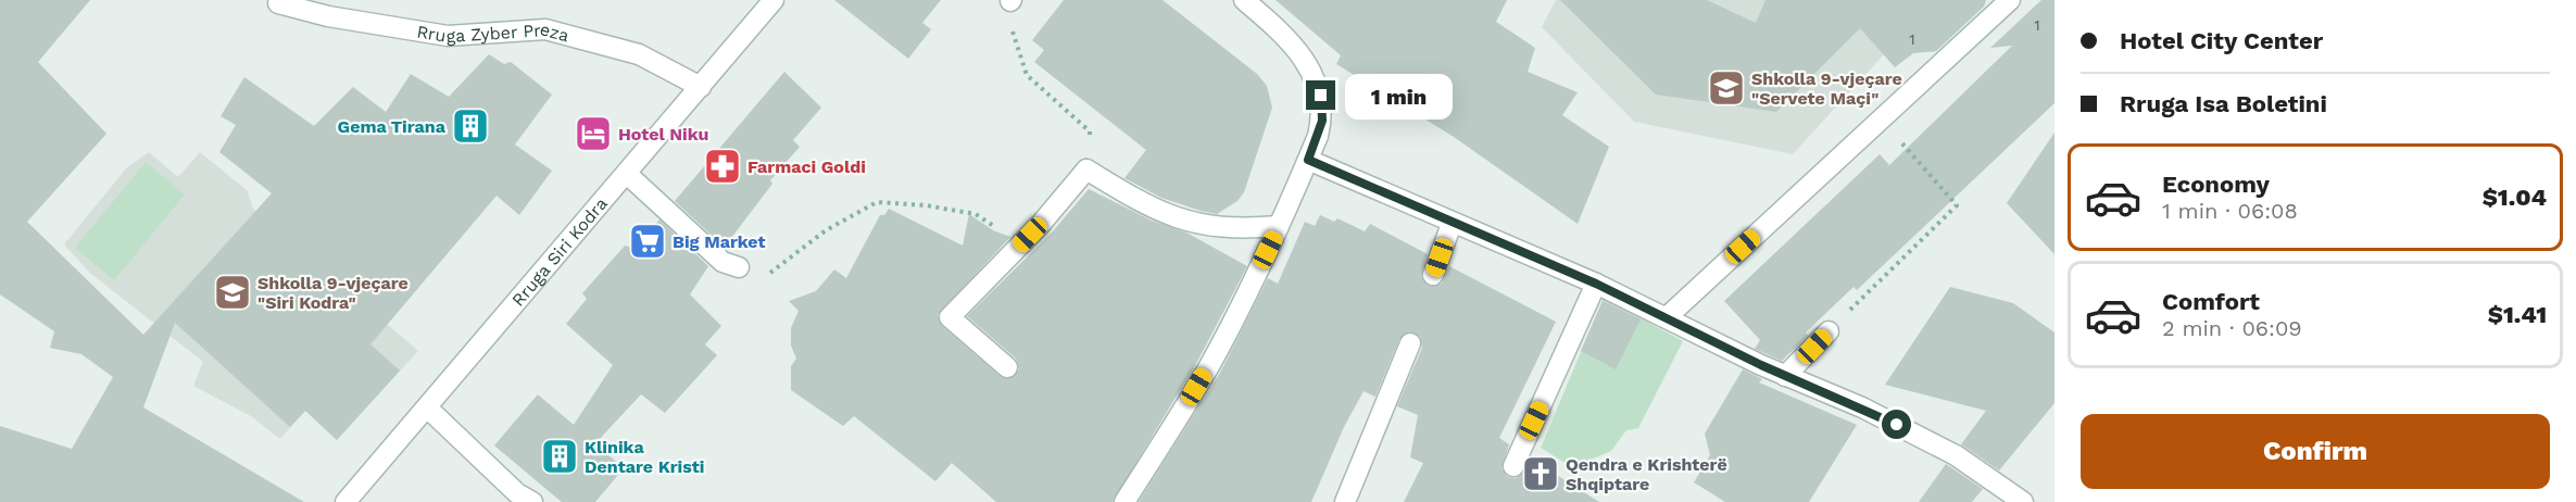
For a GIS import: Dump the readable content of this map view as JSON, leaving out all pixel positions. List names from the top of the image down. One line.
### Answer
{"streets":{"street":["Rruga Zyber Preza","Rruga Siri Kodra"]},"crossings":[["Rruga Zyber Preza","Rruga Siri Kodra"]],"places":{"school or university":["Shkolla 9-vjeçare \"Servete Maçi\"","Shkolla 9-vjeçare \"Siri Kodra\""],"building":["Gema Tirana","Klinika Dentare Kristi"],"hotel":["Hotel Niku"],"pharmacy":["Farmaci Goldi"],"supermarket":["Big Market"],"church":["Qendra e Krishterë Shqiptare"]},"house_numbers":["1","1"],"page":{"banner":["Hotel City Center","Rruga Isa Boletini"],"bubble":"1 min","list":[{"name":"Economy","note":"1 min · 06:08","value":"$1.04"},{"name":"Comfort","note":"2 min · 06:09","value":"$1.41"}],"buttons":"Confirm"}}
